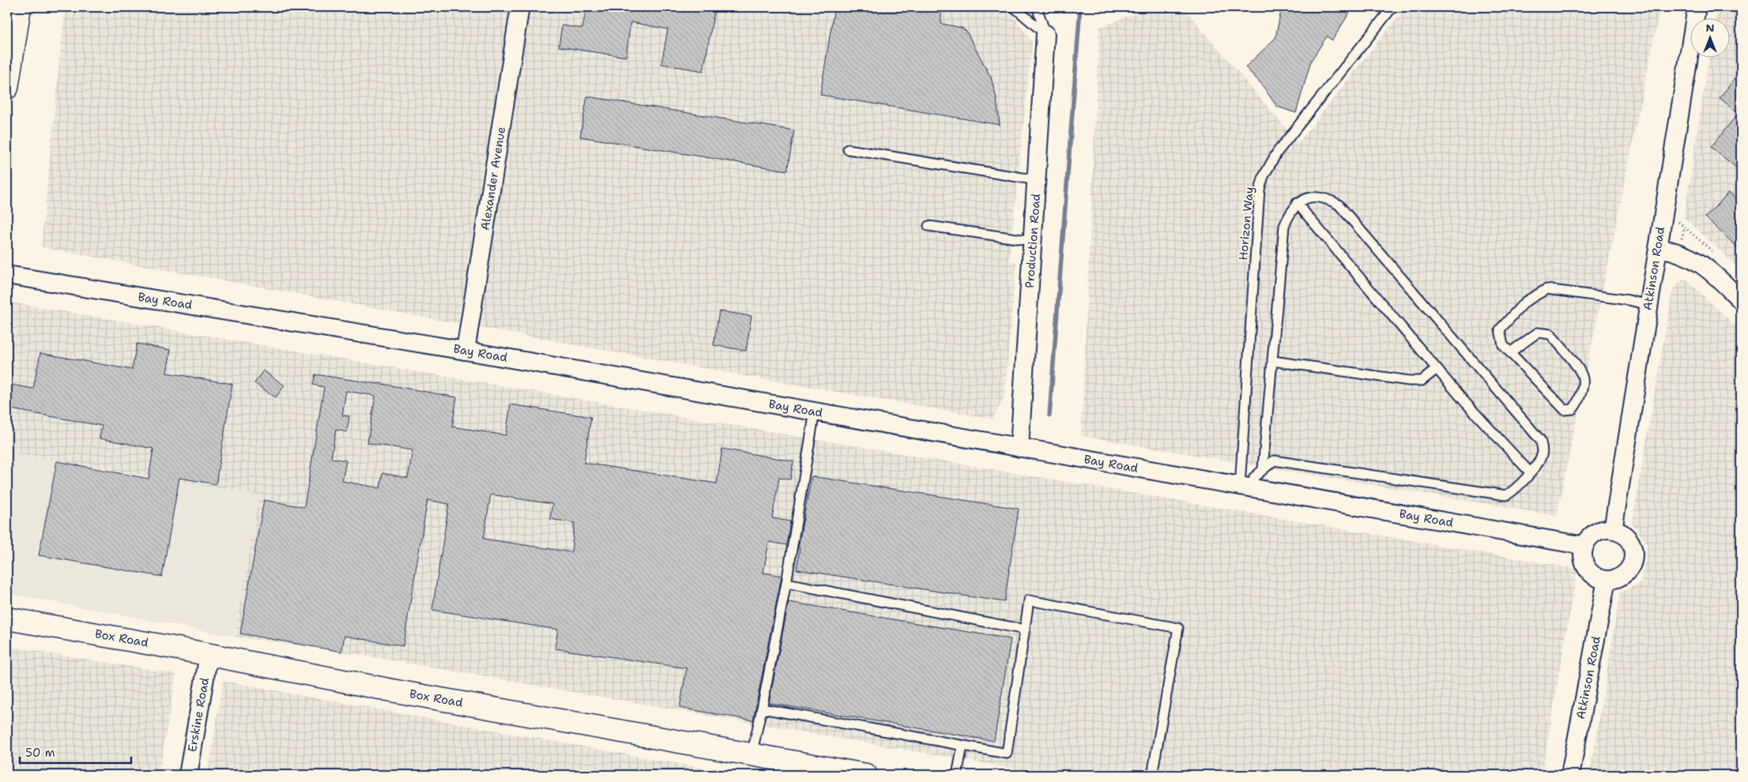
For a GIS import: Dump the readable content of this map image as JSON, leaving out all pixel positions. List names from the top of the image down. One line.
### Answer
{"streets":{"street":["Alexander Avenue","Production Road","Atkinson Road","Bay Road","Box Road","Erskine Road"],"lane":["Horizon Way"]},"crossings":[["Alexander Avenue","Bay Road"],["Horizon Way","Bay Road"],["Production Road","Bay Road"],["Atkinson Road","Bay Road"],["Box Road","Erskine Road"]],"scale_bar":"50 m","north":"top"}
